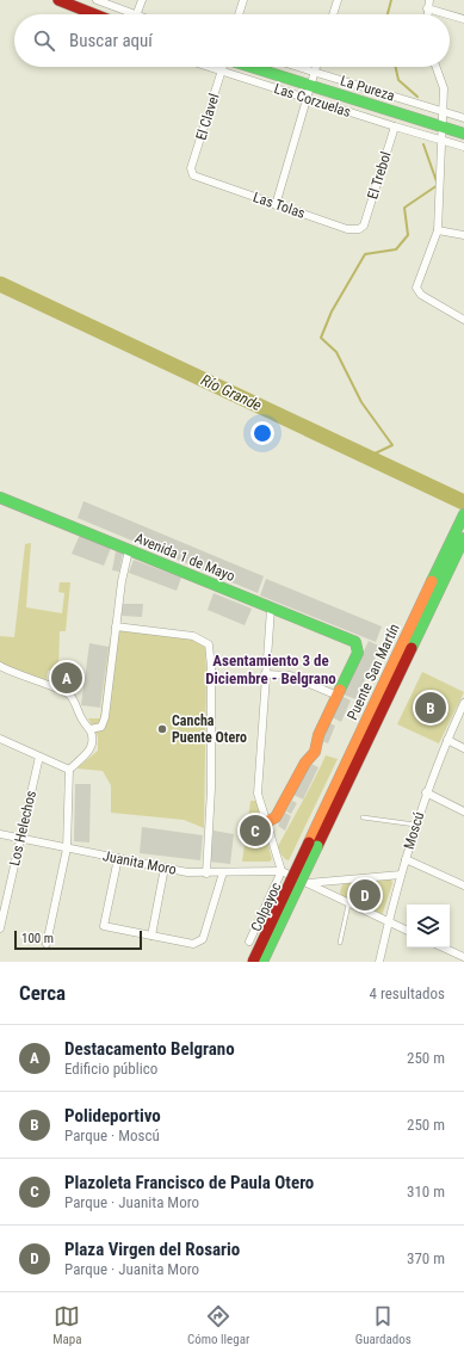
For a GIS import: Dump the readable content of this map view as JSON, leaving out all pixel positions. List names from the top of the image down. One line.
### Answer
{"streets":{"main road":["Avenida 1 de Mayo","Puente San Martín"],"street":["La Pureza","Las Corzuelas","El Clavel","El Trebol","Las Tolas","Los Helechos","Moscú","Juanita Moro","Colpayoc"]},"crossings":[["Las Corzuelas","El Clavel"],["Las Corzuelas","El Trebol"],["El Clavel","Las Tolas"],["El Trebol","Las Tolas"],["Los Helechos","Juanita Moro"],["Juanita Moro","Colpayoc"]],"districts":["Asentamiento 3 de Diciembre - Belgrano"],"water":["Río Grande"],"places":["Cancha Puente Otero"],"scale_bar":"100 m","page":{"search":"Buscar aquí","pins":["A","B","C","D"],"scale":"100 m","heading":["Cerca","4 resultados"],"list":[{"mark":"A","name":"Destacamento Belgrano","note":"Edificio público","value":"250 m"},{"mark":"B","name":"Polideportivo","note":"Parque · Moscú","value":"250 m"},{"mark":"C","name":"Plazoleta Francisco de Paula Otero","note":"Parque · Juanita Moro","value":"310 m"},{"mark":"D","name":"Plaza Virgen del Rosario","note":"Parque · Juanita Moro","value":"370 m"}],"nav":["Mapa","Cómo llegar","Guardados"]}}
